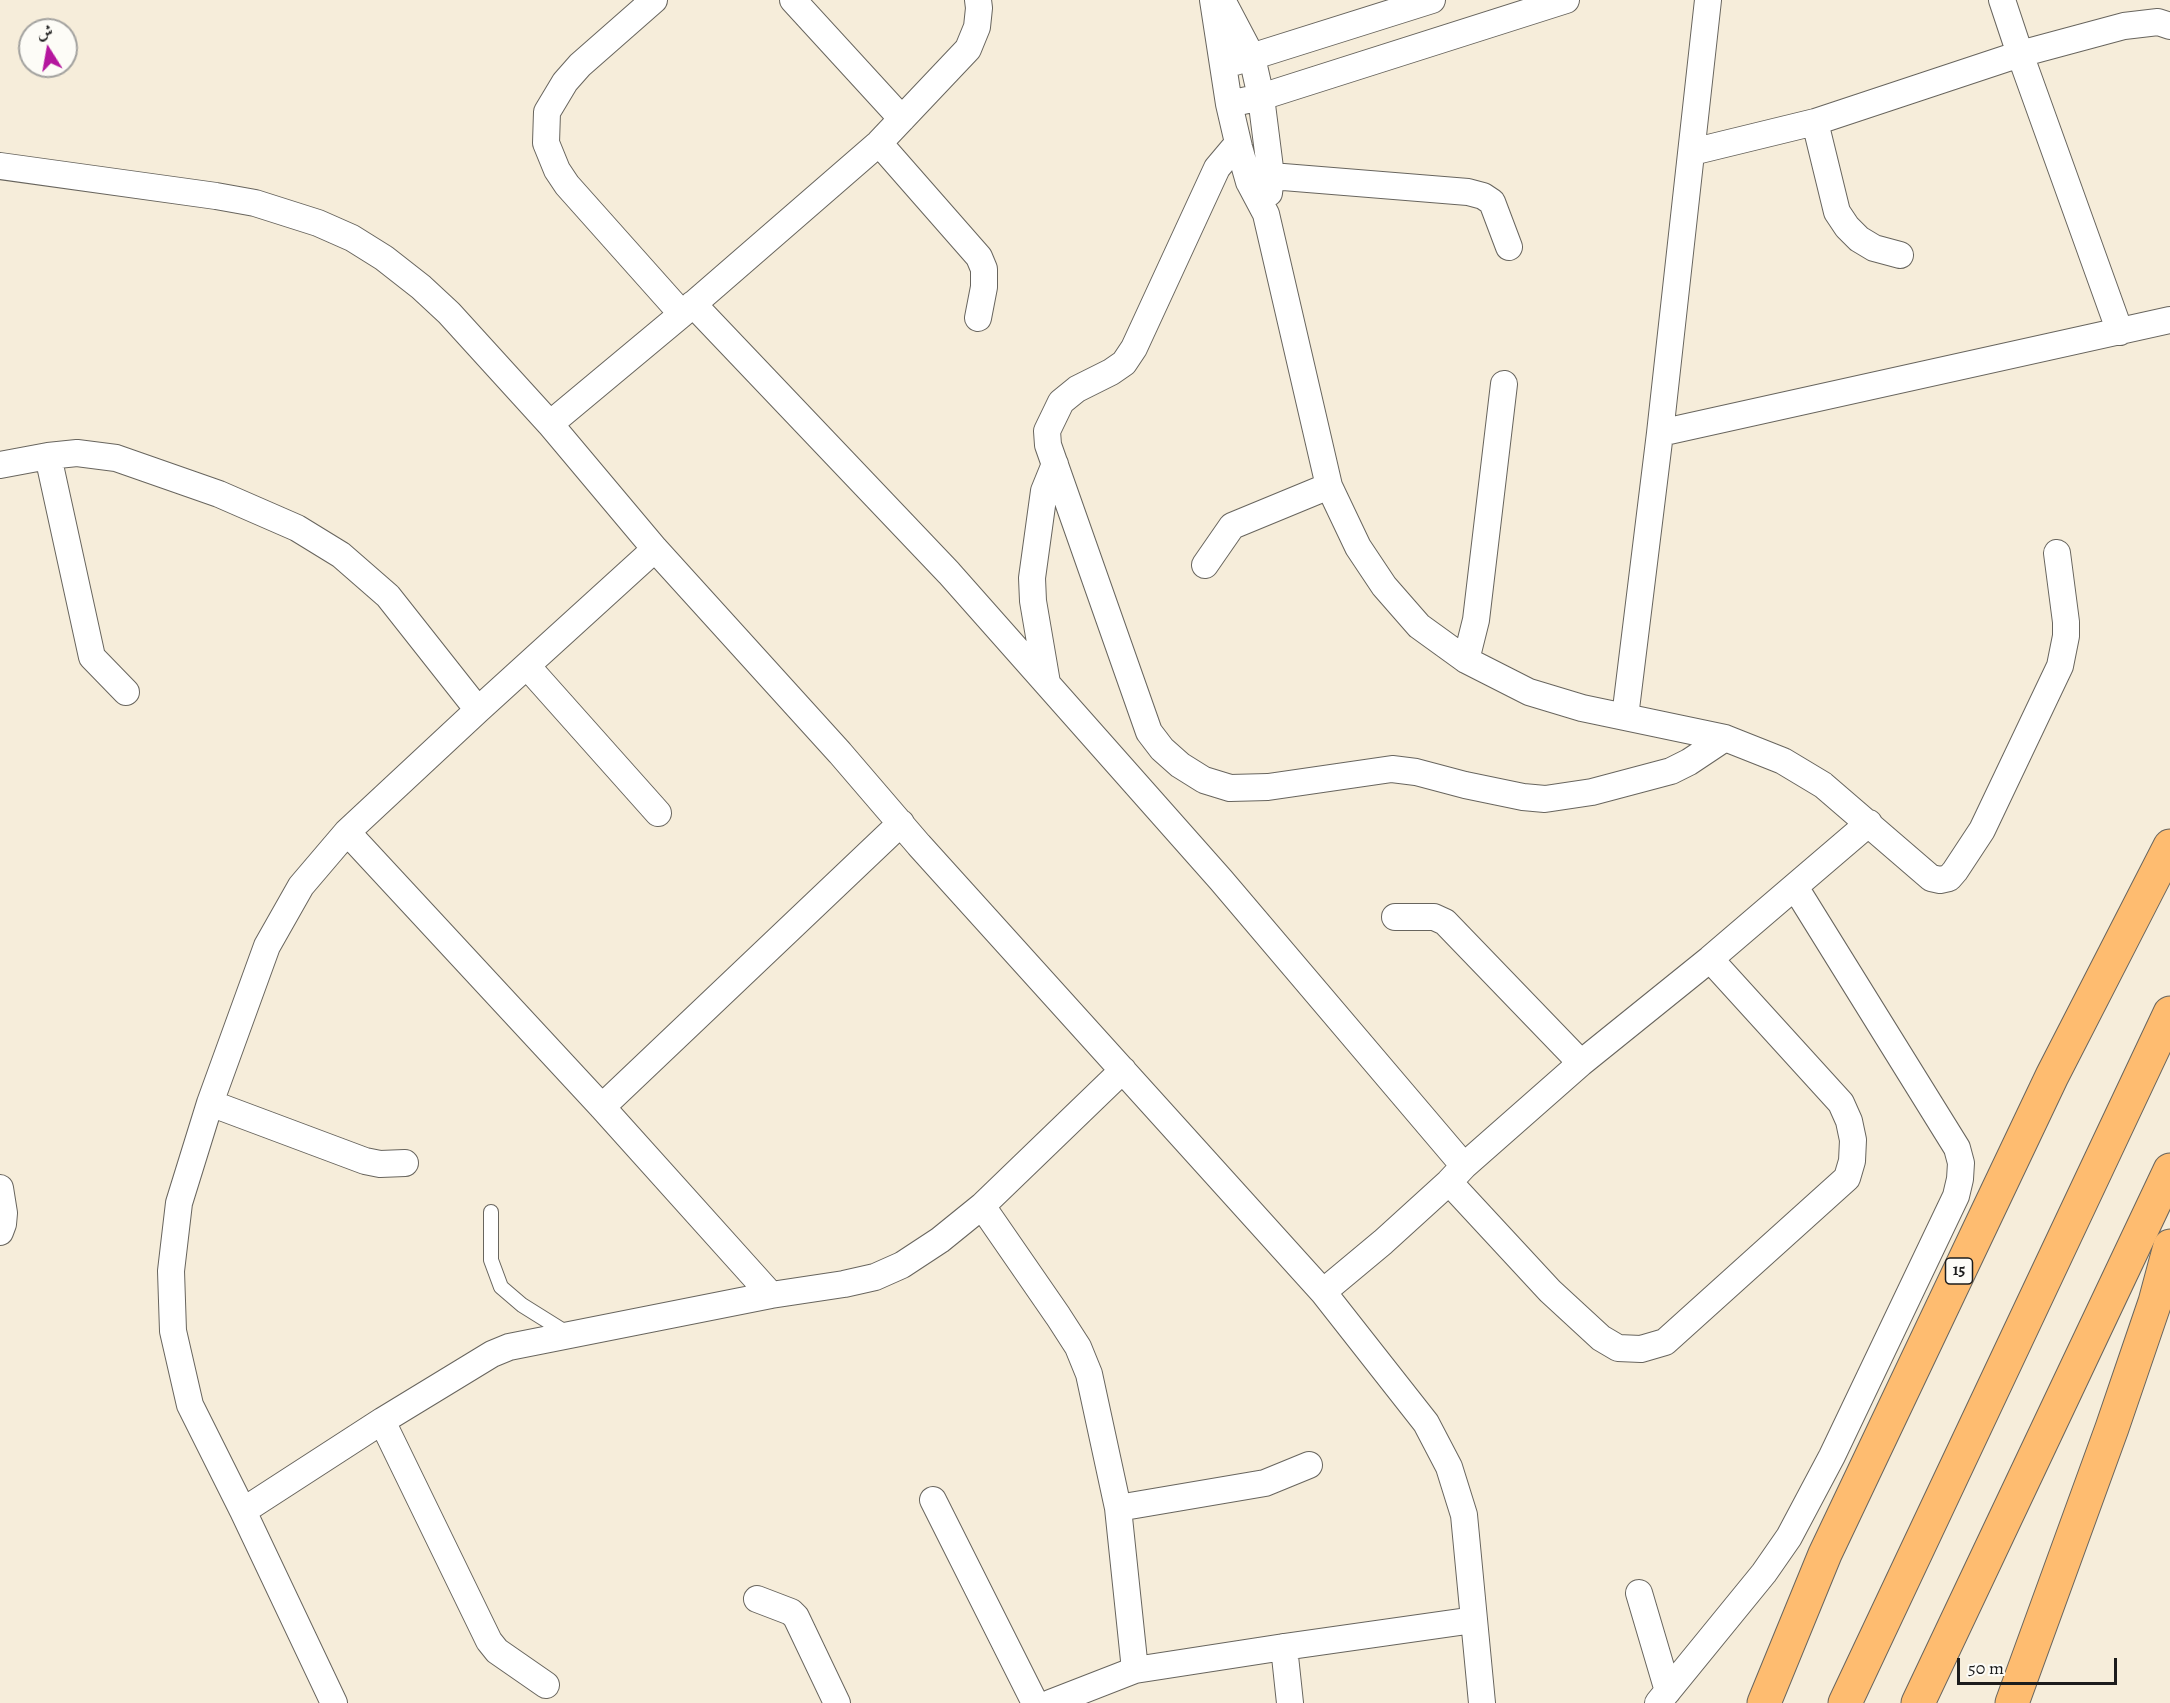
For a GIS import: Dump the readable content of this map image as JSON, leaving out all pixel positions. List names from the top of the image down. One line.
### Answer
{"streets":{"highway":["15"]},"scale_bar":"50 m","north":"top"}
